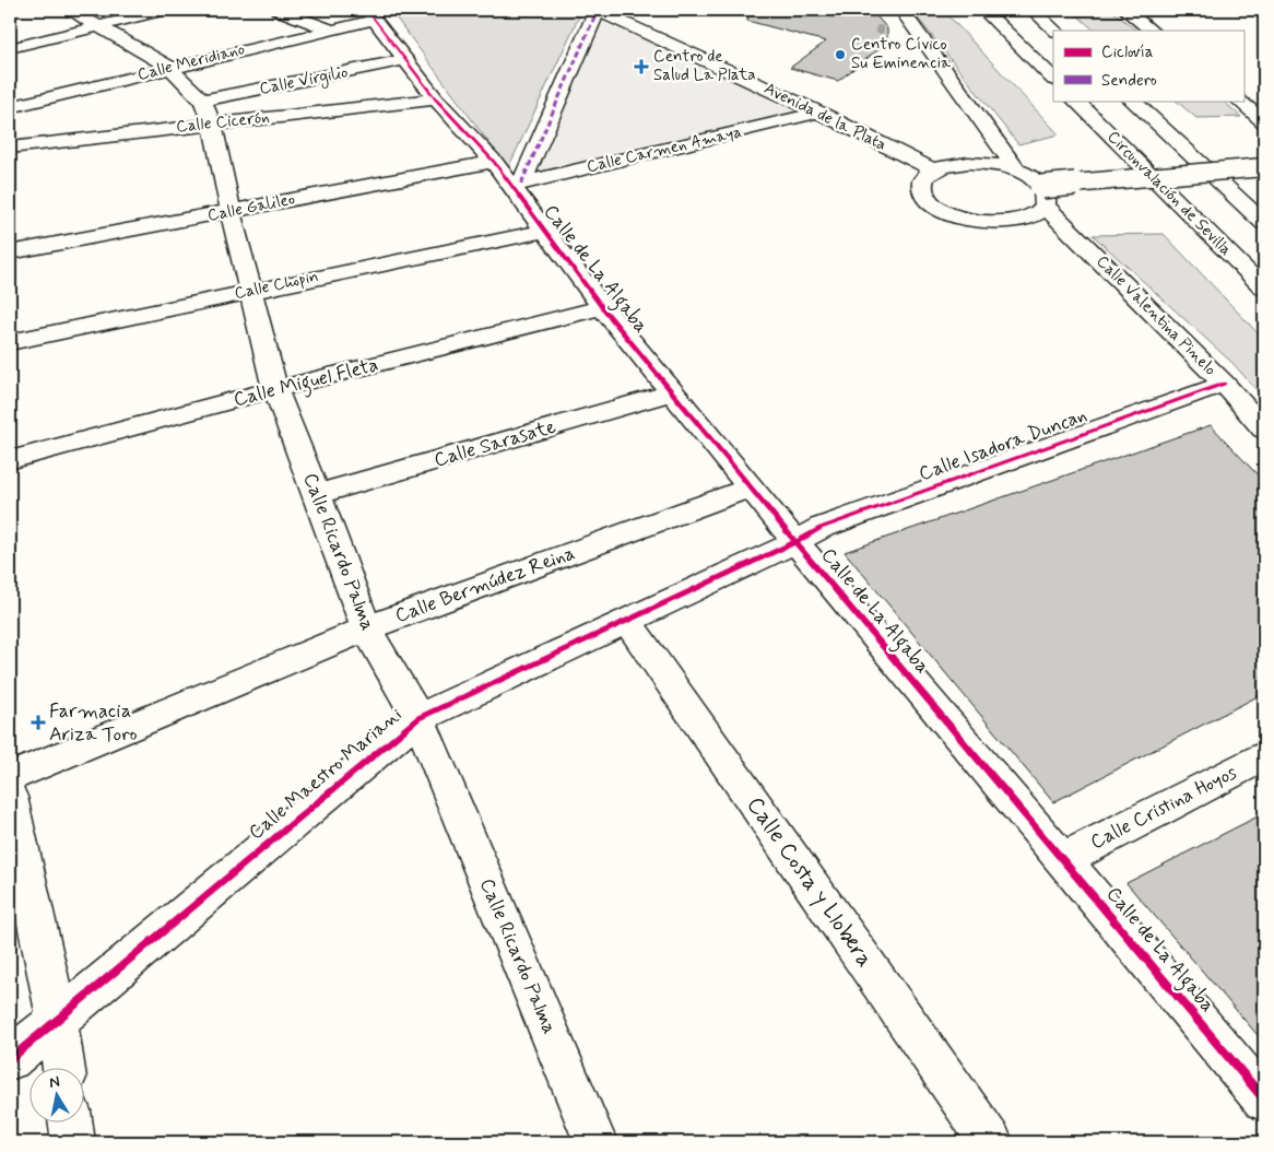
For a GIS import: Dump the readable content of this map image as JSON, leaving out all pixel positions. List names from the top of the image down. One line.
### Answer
{"streets":{"main road":["Calle Meridiano","Calle Virgilio","Avenida de la Plata","Calle Cicerón","Calle Carmen Amaya","Circunvalación de Sevilla","Calle Galileo","Calle de La Algaba","Calle Chopin","Calle Valentina Pinelo","Calle Miguel Fleta","Calle Sarasate","Calle Isadora Duncan","Calle Ricardo Palma","Calle Bermúdez Reina","Calle Maestro Mariani","Calle Cristina Hoyos","Calle Costa y Llobera"]},"crossings":[["Calle Meridiano","Calle de La Algaba"],["Calle Virgilio","Calle Cicerón"],["Calle Virgilio","Calle de La Algaba"],["Calle Virgilio","Calle Ricardo Palma"],["Avenida de la Plata","Calle Carmen Amaya"],["Calle Cicerón","Calle de La Algaba"],["Calle Cicerón","Calle Ricardo Palma"],["Calle Carmen Amaya","Calle de La Algaba"],["Calle Galileo","Calle de La Algaba"],["Calle Galileo","Calle Ricardo Palma"],["Calle de La Algaba","Calle Chopin"],["Calle de La Algaba","Calle Miguel Fleta"],["Calle de La Algaba","Calle Sarasate"],["Calle de La Algaba","Calle Isadora Duncan"],["Calle de La Algaba","Calle Bermúdez Reina"],["Calle de La Algaba","Calle Maestro Mariani"],["Calle de La Algaba","Calle Cristina Hoyos"],["Calle Chopin","Calle Ricardo Palma"],["Calle Valentina Pinelo","Calle Isadora Duncan"],["Calle Miguel Fleta","Calle Ricardo Palma"],["Calle Sarasate","Calle Ricardo Palma"],["Calle Isadora Duncan","Calle Maestro Mariani"],["Calle Ricardo Palma","Calle Bermúdez Reina"],["Calle Ricardo Palma","Calle Maestro Mariani"],["Calle Maestro Mariani","Calle Costa y Llobera"]],"places":{"other":["Centro Cívico Su Eminencia"],"health":["Centro de Salud La Plata","Farmacia Ariza Toro"]},"legend":["Ciclovía","Sendero"],"north":"top"}
